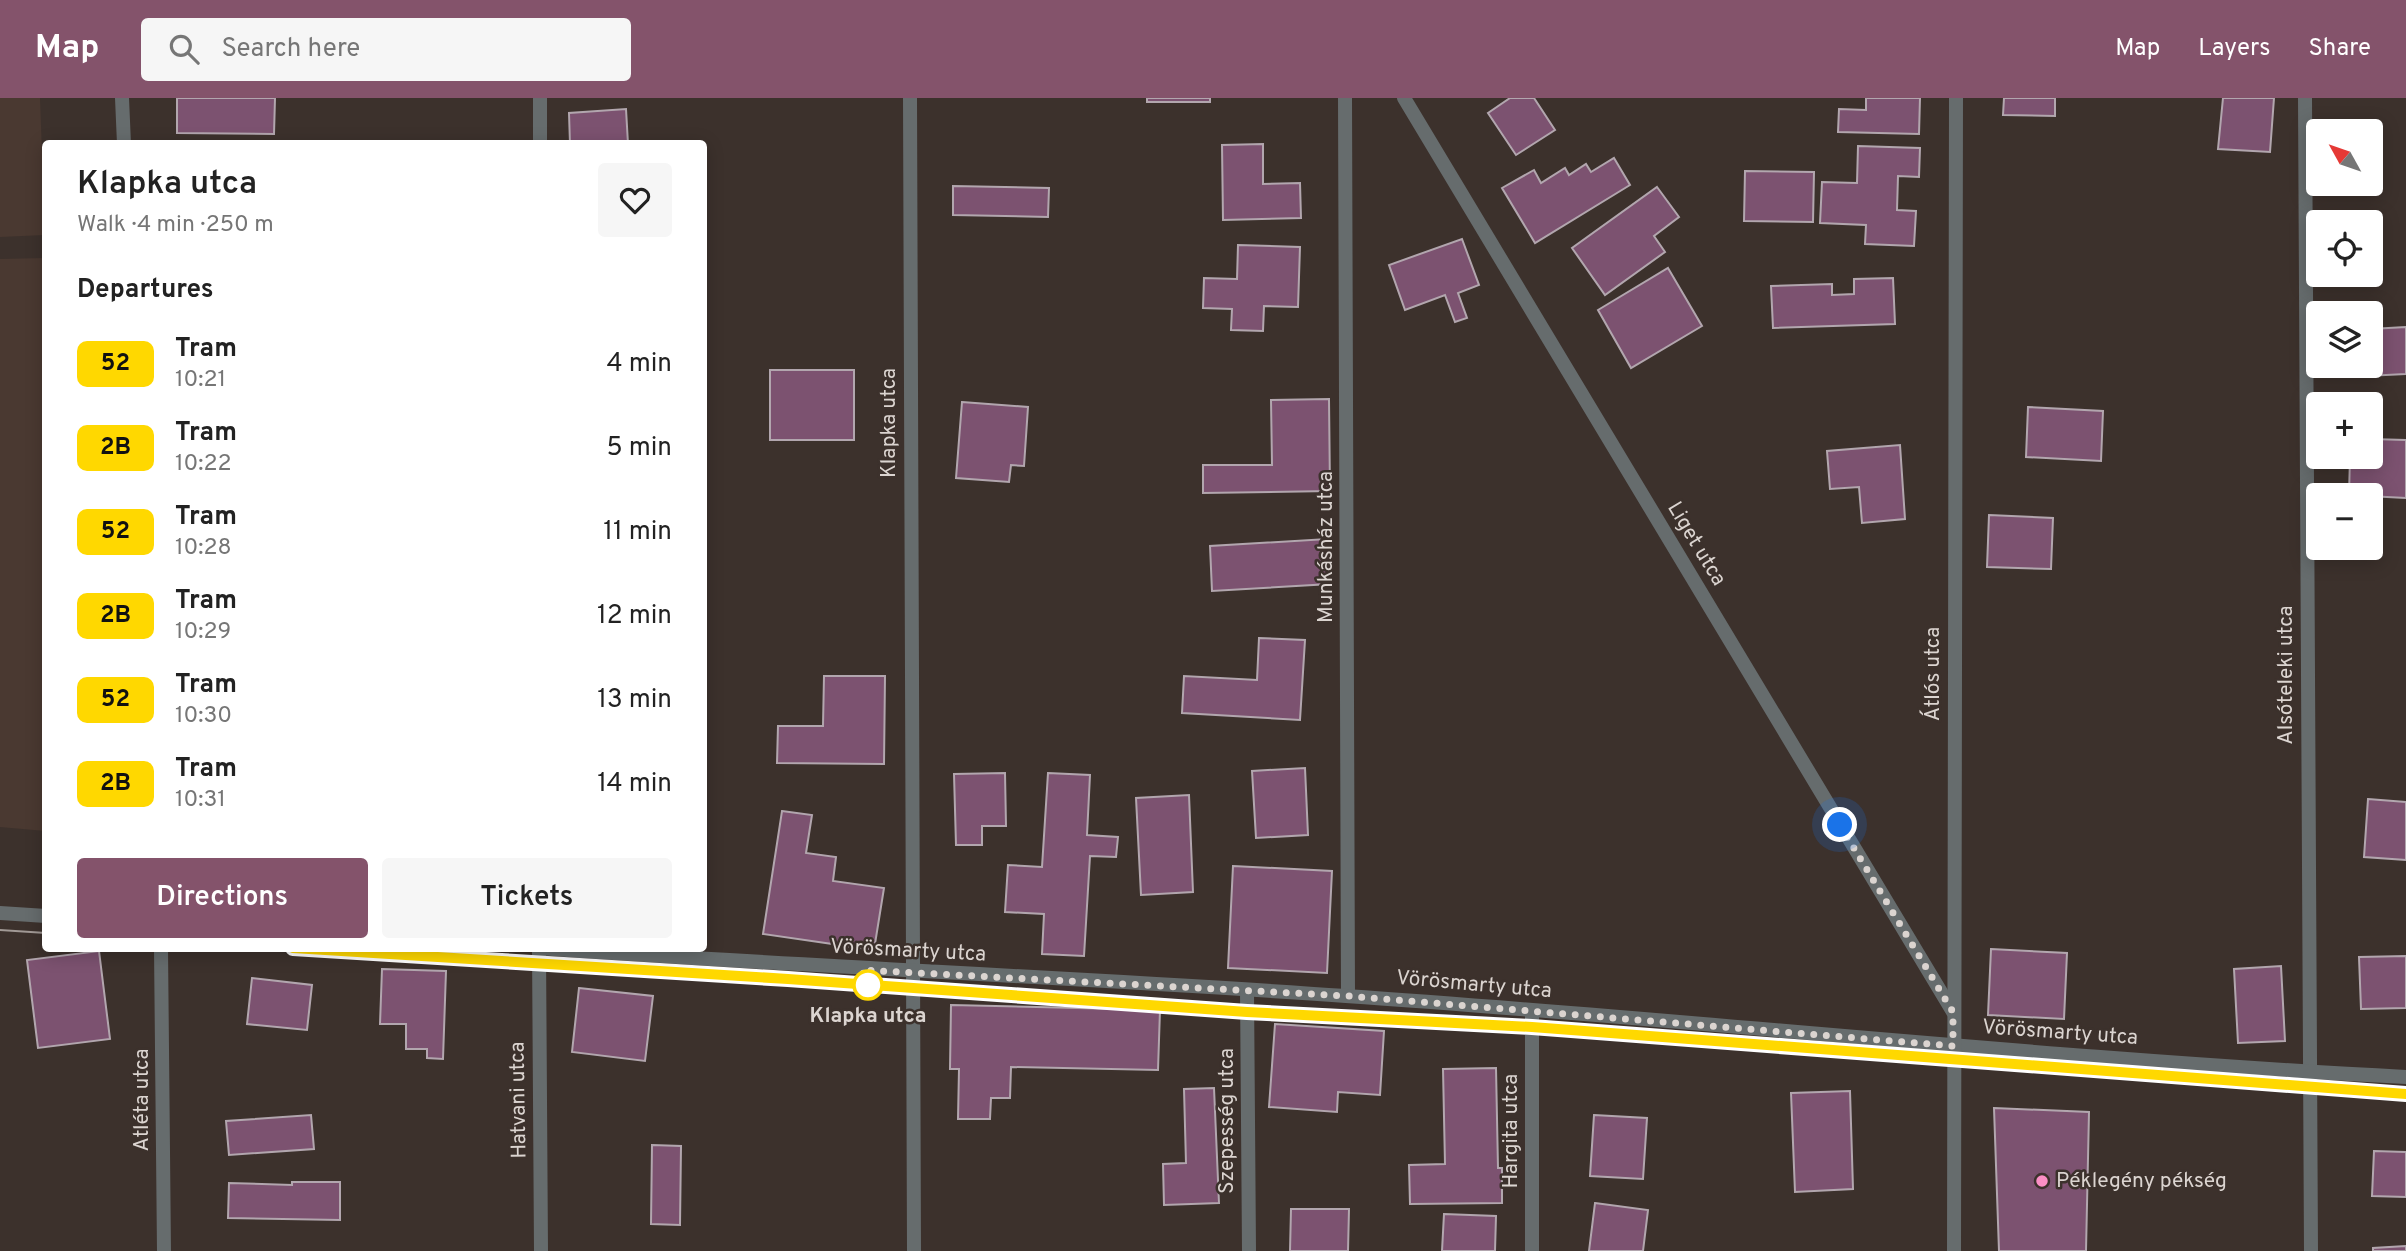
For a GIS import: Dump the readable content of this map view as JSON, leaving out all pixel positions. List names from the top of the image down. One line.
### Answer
{"streets":{"street":["Klapka utca","Liget utca","Munkásház utca","Átlós utca","Alsóteleki utca","Vörösmarty utca","Atléta utca","Hatvani utca","Szepesség utca","Hargita utca"]},"crossings":[["Klapka utca","Vörösmarty utca"],["Liget utca","Átlós utca"],["Munkásház utca","Vörösmarty utca"],["Átlós utca","Vörösmarty utca"],["Alsóteleki utca","Vörösmarty utca"],["Vörösmarty utca","Szepesség utca"],["Vörösmarty utca","Hargita utca"]],"places":["Klapka utca","Péklegény pékség"],"lines":["tram line 52"],"north":"top left","page":{"header":"Map","search":"Search here","nav":["Map","Layers","Share"],"map_buttons":["+","−"],"heading":[["Klapka utca","Walk · 4 min · 250 m"],"Departures"],"list":[{"mark":"52","name":"Tram","note":"10:21","value":"4 min"},{"mark":"2B","name":"Tram","note":"10:22","value":"5 min"},{"mark":"52","name":"Tram","note":"10:28","value":"11 min"},{"mark":"2B","name":"Tram","note":"10:29","value":"12 min"},{"mark":"52","name":"Tram","note":"10:30","value":"13 min"},{"mark":"2B","name":"Tram","note":"10:31","value":"14 min"}],"buttons":["Directions","Tickets"]}}
